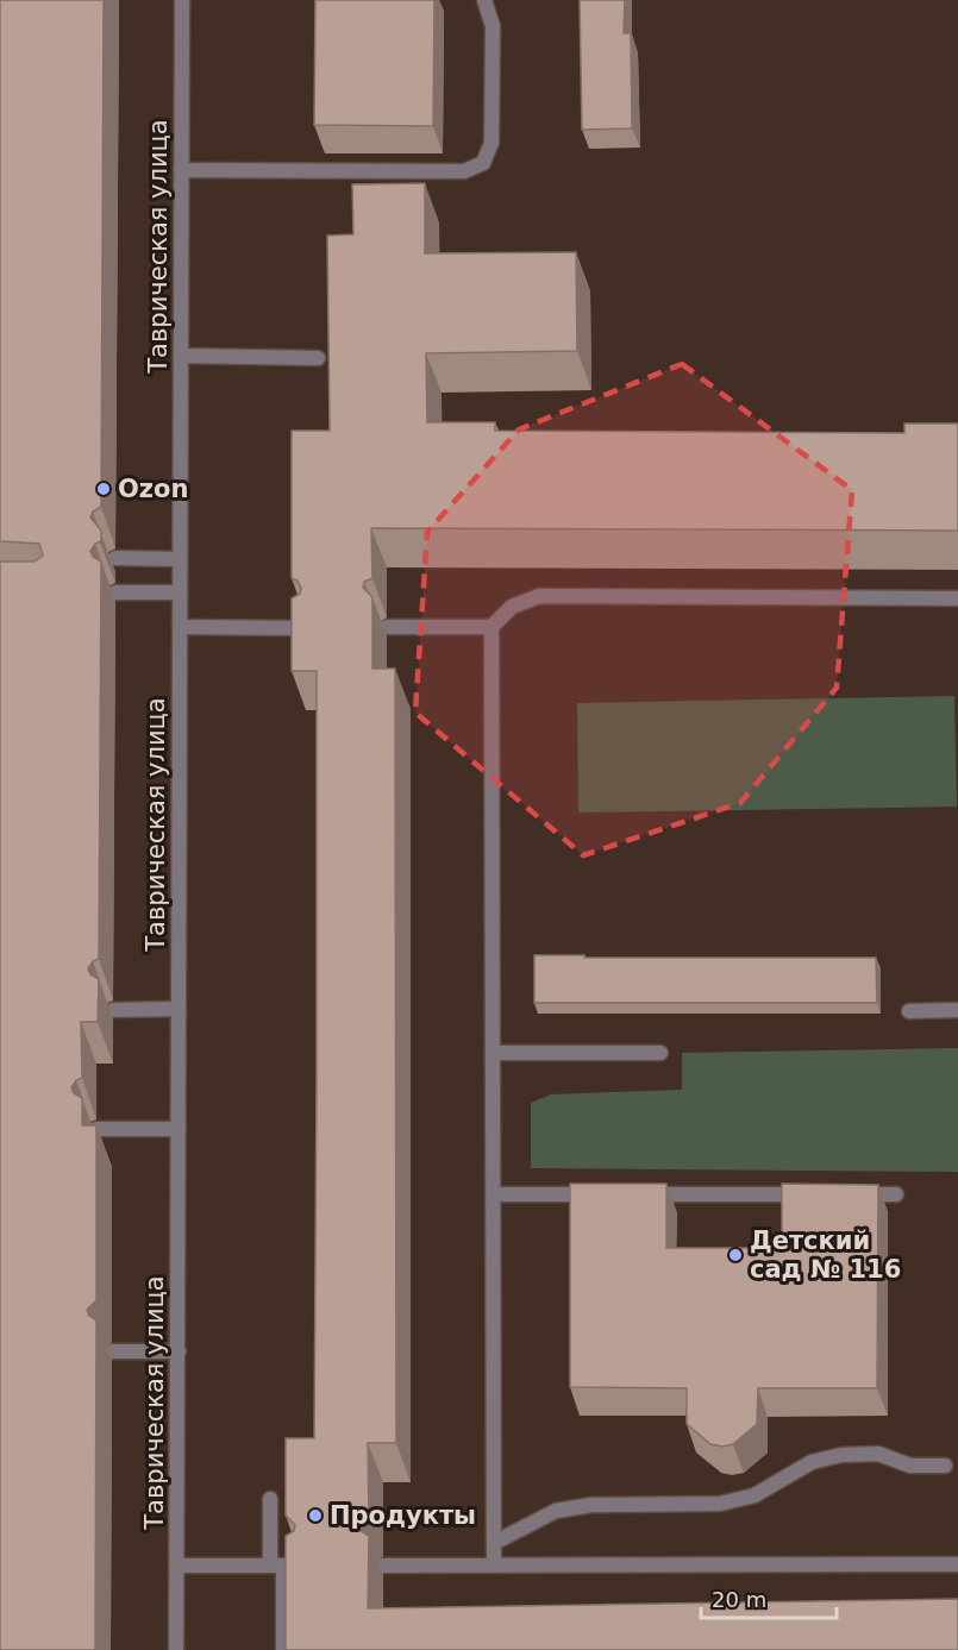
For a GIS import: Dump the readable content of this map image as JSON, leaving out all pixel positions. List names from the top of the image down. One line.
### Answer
{"streets":{"street":["Таврическая улица"]},"places":["Ozon","Детский сад № 116","Продукты"],"scale_bar":"20 m"}
